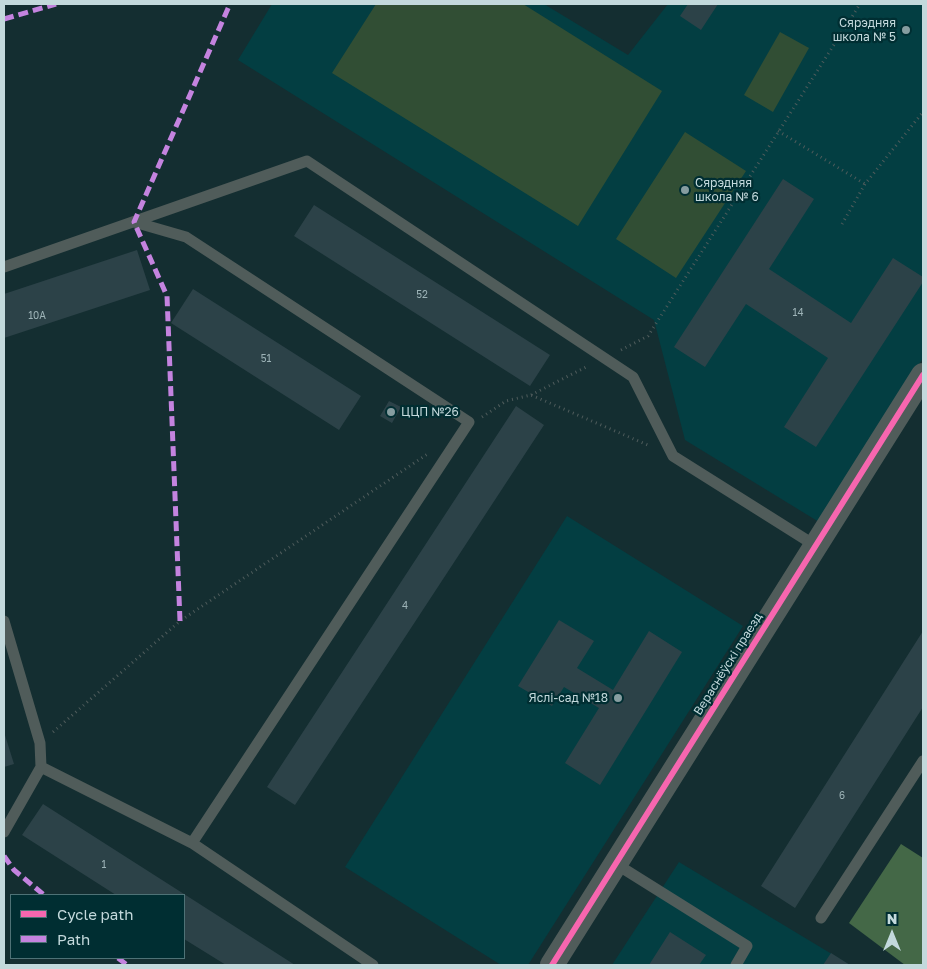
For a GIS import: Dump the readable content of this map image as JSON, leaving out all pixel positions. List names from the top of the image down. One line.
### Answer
{"streets":{"street":["Вераснёўскі праезд"]},"places":["Сярэдняя школа № 5","Сярэдняя школа № 6","ЦЦП №26","Яслі-сад №18"],"house_numbers":["52","14","10А","51","4","6","1"],"legend":["Cycle path","Path"],"north":"top"}
